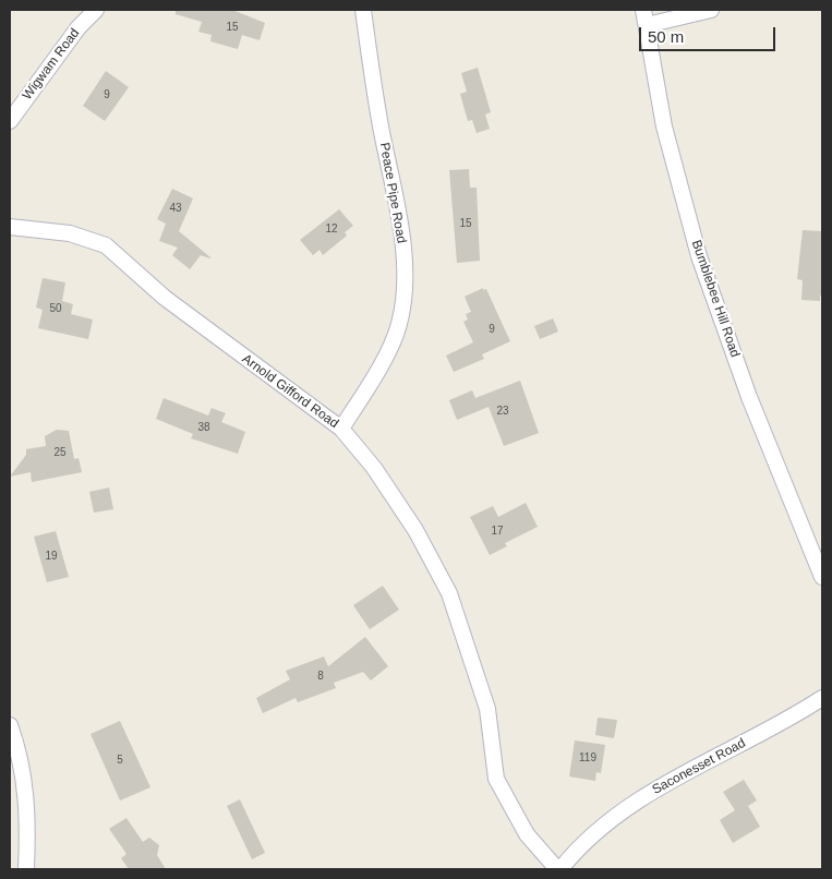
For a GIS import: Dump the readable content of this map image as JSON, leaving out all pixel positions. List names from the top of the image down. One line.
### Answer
{"streets":{"street":["Wigwam Road","Peace Pipe Road","Bumblebee Hill Road","Arnold Gifford Road","Saconesset Road"]},"crossings":[["Peace Pipe Road","Arnold Gifford Road"],["Arnold Gifford Road","Saconesset Road"]],"house_numbers":["15","9","43","15","12","50","9","23","38","25","17","19","8","119","5"],"scale_bar":"50 m"}
